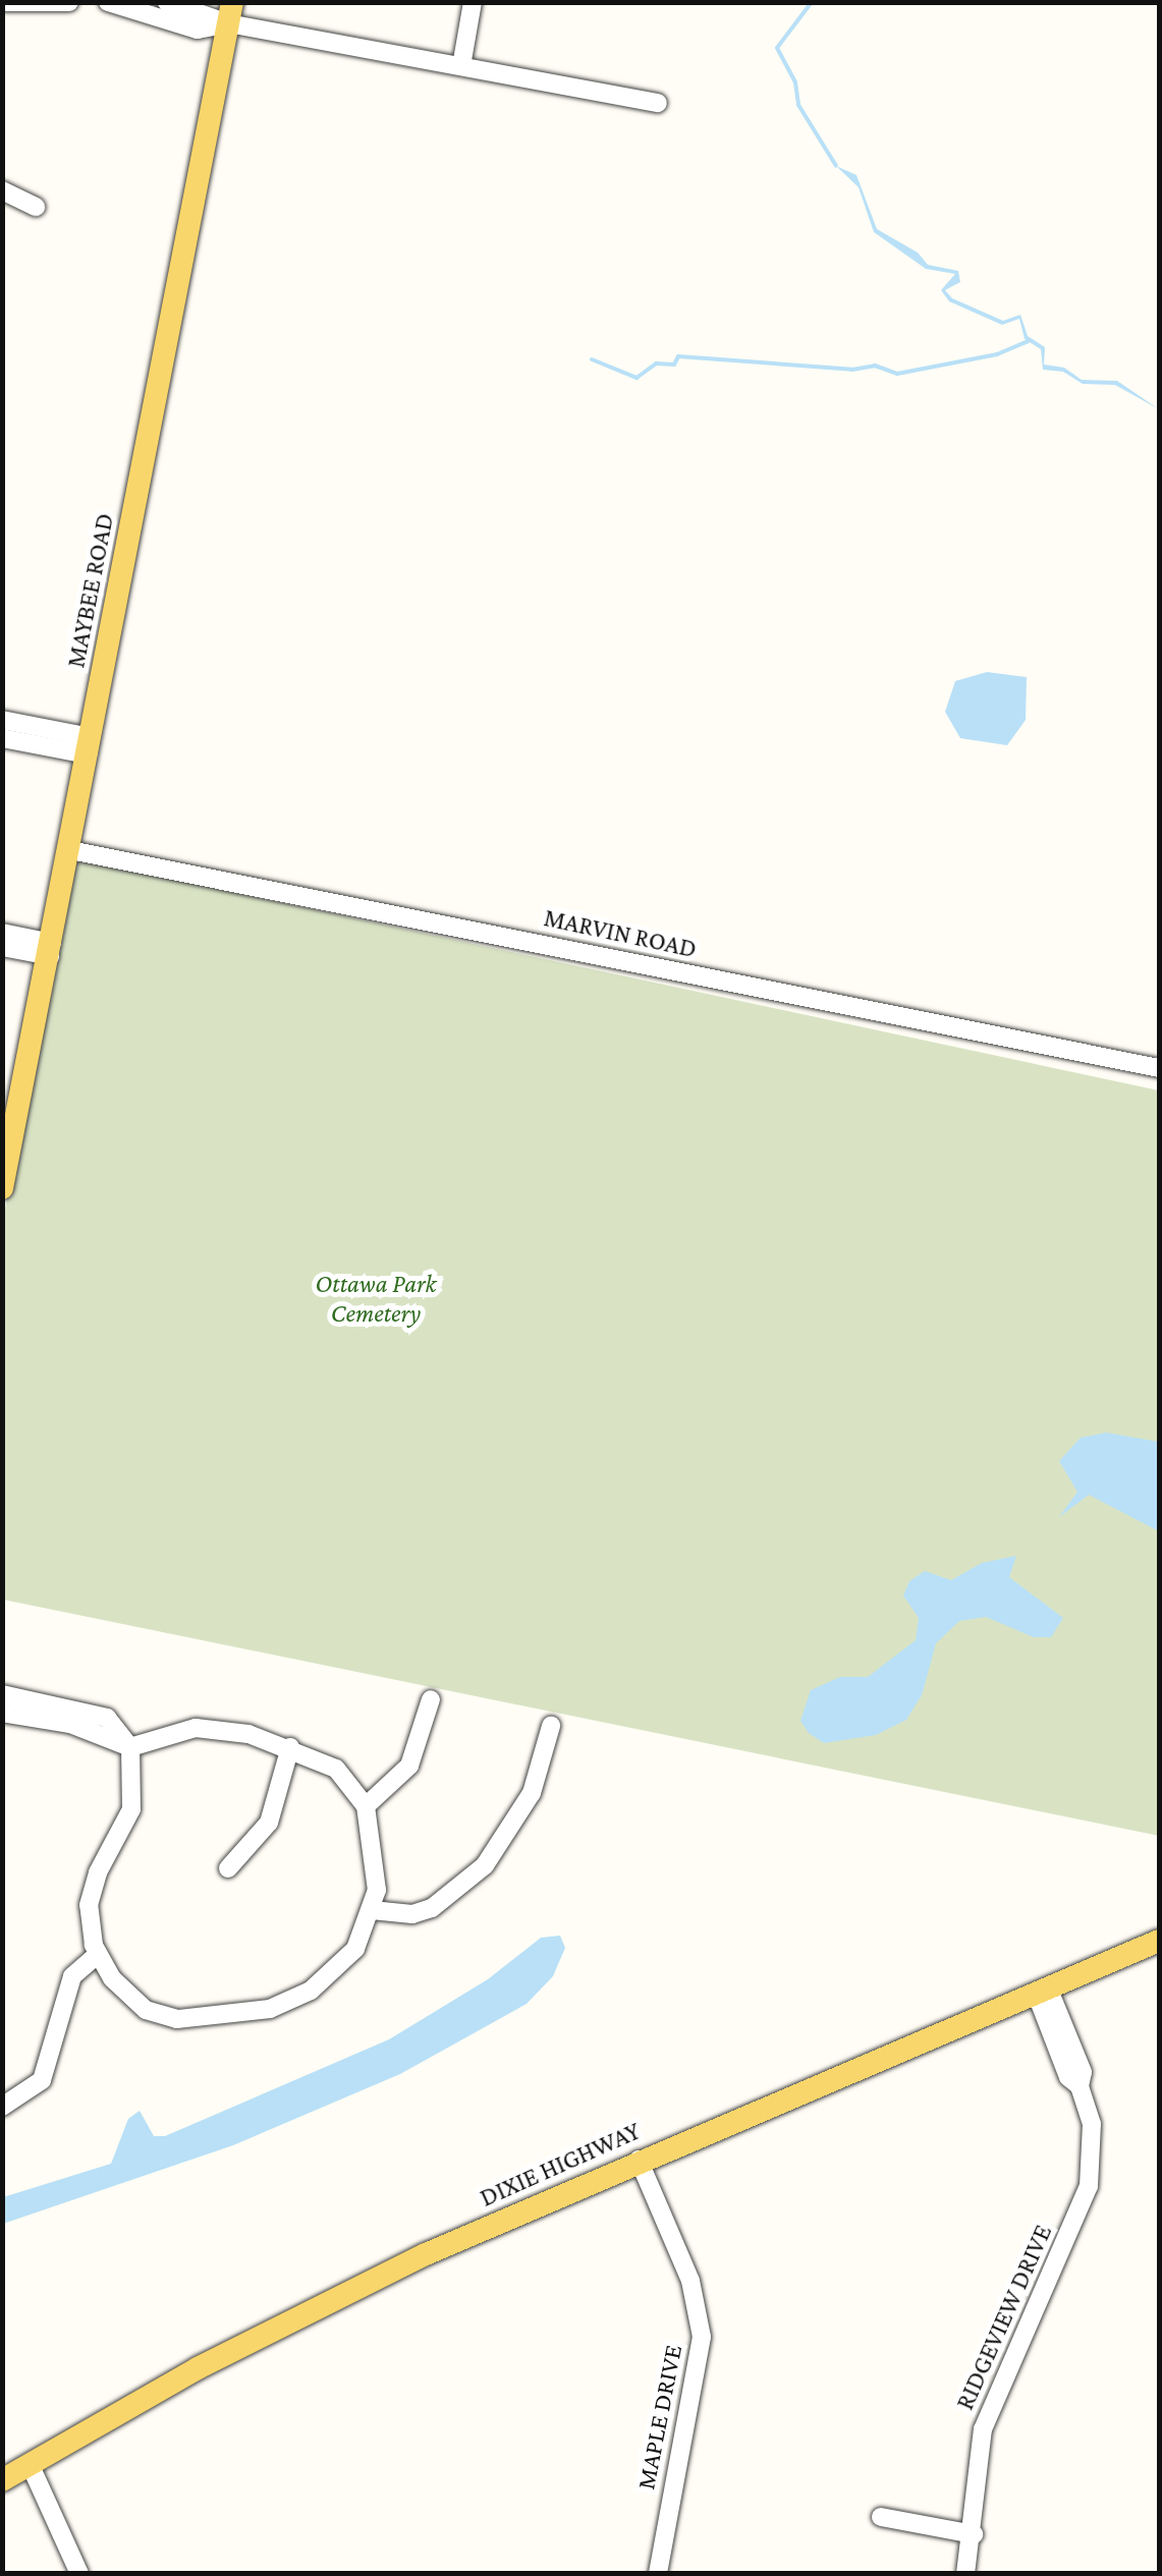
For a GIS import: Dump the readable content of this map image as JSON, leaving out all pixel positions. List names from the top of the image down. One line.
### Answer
{"streets":{"main road":["MAYBEE ROAD","DIXIE HIGHWAY"],"street":["MARVIN ROAD","RIDGEVIEW DRIVE","MAPLE DRIVE"]},"crossings":[["MAYBEE ROAD","MARVIN ROAD"],["DIXIE HIGHWAY","RIDGEVIEW DRIVE"],["DIXIE HIGHWAY","MAPLE DRIVE"]],"parks":["Ottawa Park Cemetery"]}
